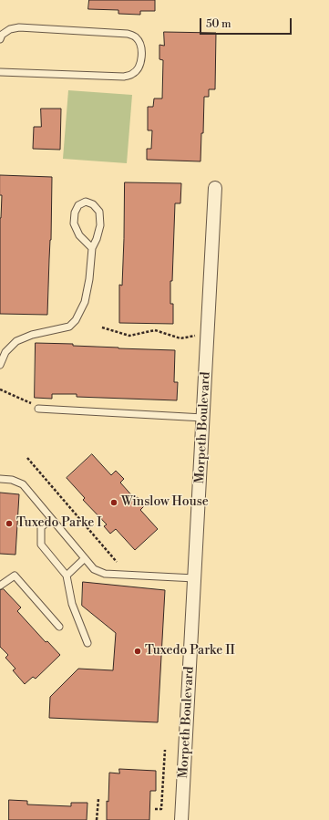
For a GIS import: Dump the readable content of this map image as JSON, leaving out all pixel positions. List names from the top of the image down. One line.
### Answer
{"streets":{"street":["Morpeth Boulevard"]},"places":["Winslow House","Tuxedo Parke I","Tuxedo Parke II"],"scale_bar":"50 m"}
